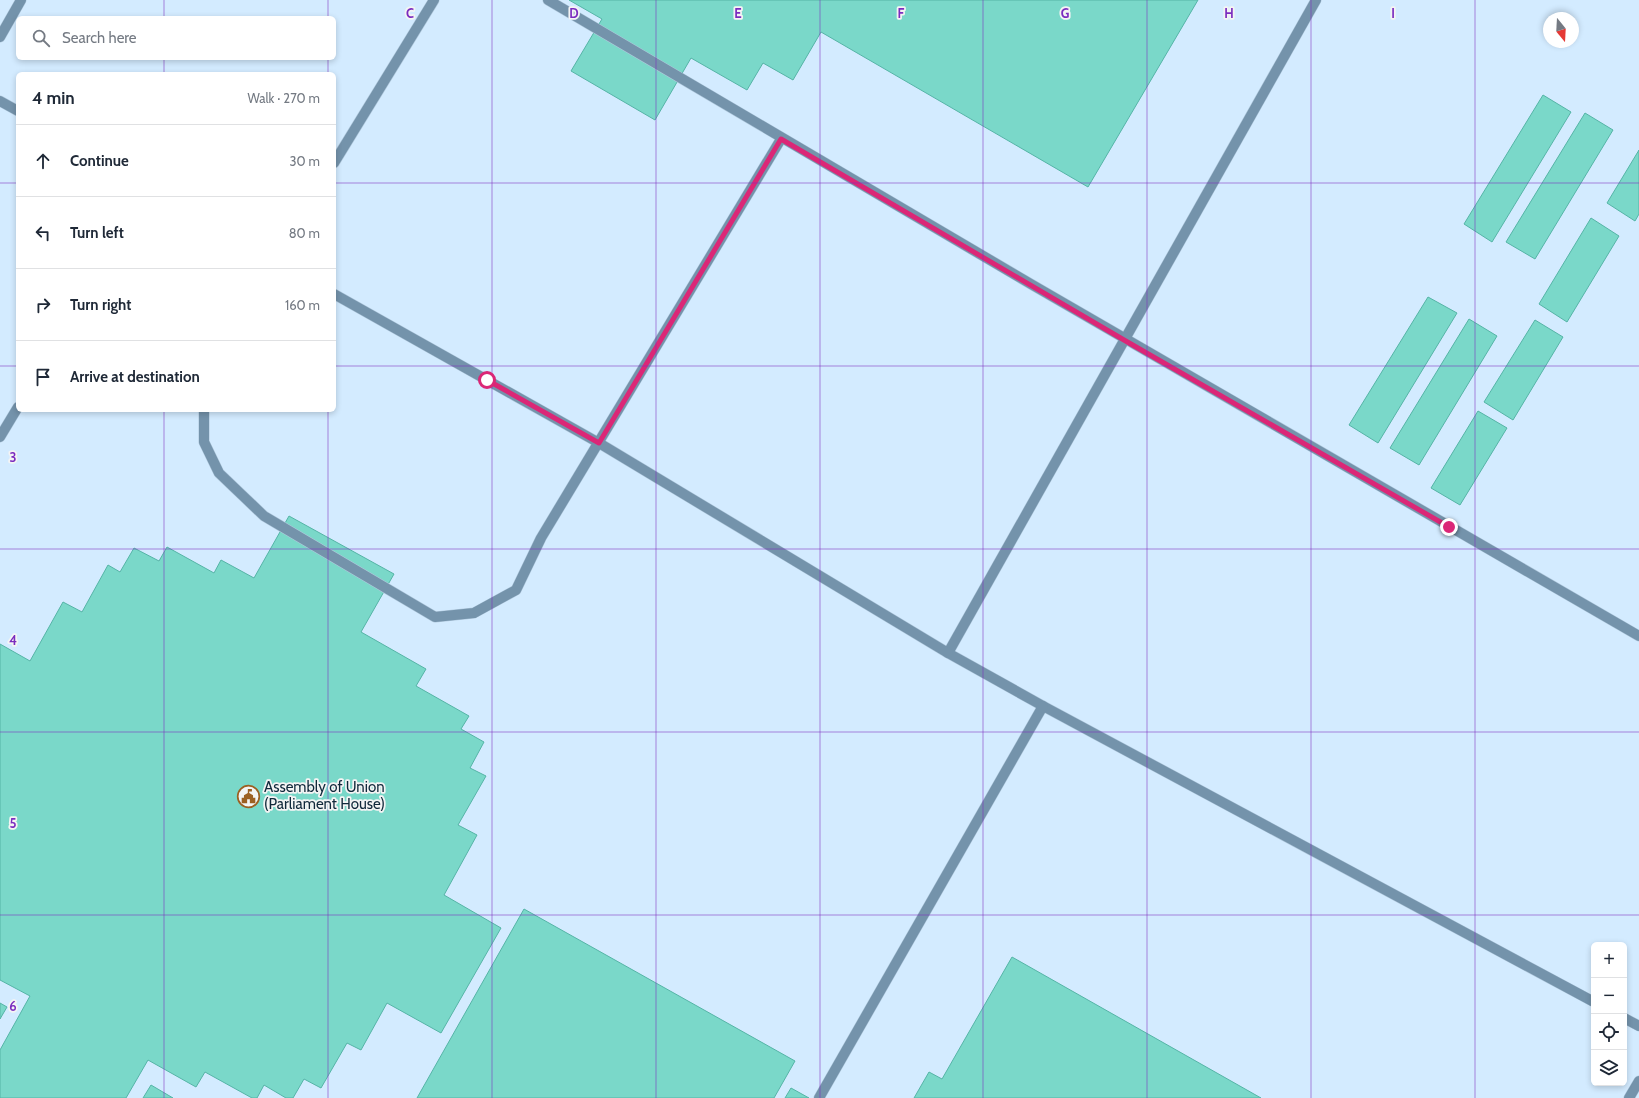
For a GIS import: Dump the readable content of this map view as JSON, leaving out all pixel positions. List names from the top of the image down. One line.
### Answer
{"places":{"public building":["Assembly of Union (Parliament House)"]},"north":"bottom","page":{"search":"Search here","heading":["4 min","Walk · 270 m"],"list":[["Continue","30 m"],["Turn left","80 m"],["Turn right","160 m"],"Arrive at destination"],"map_buttons":["+","−"]},"grid":{"columns":["C","D","E","F","G","H","I"],"rows":["3","4","5","6"]}}
